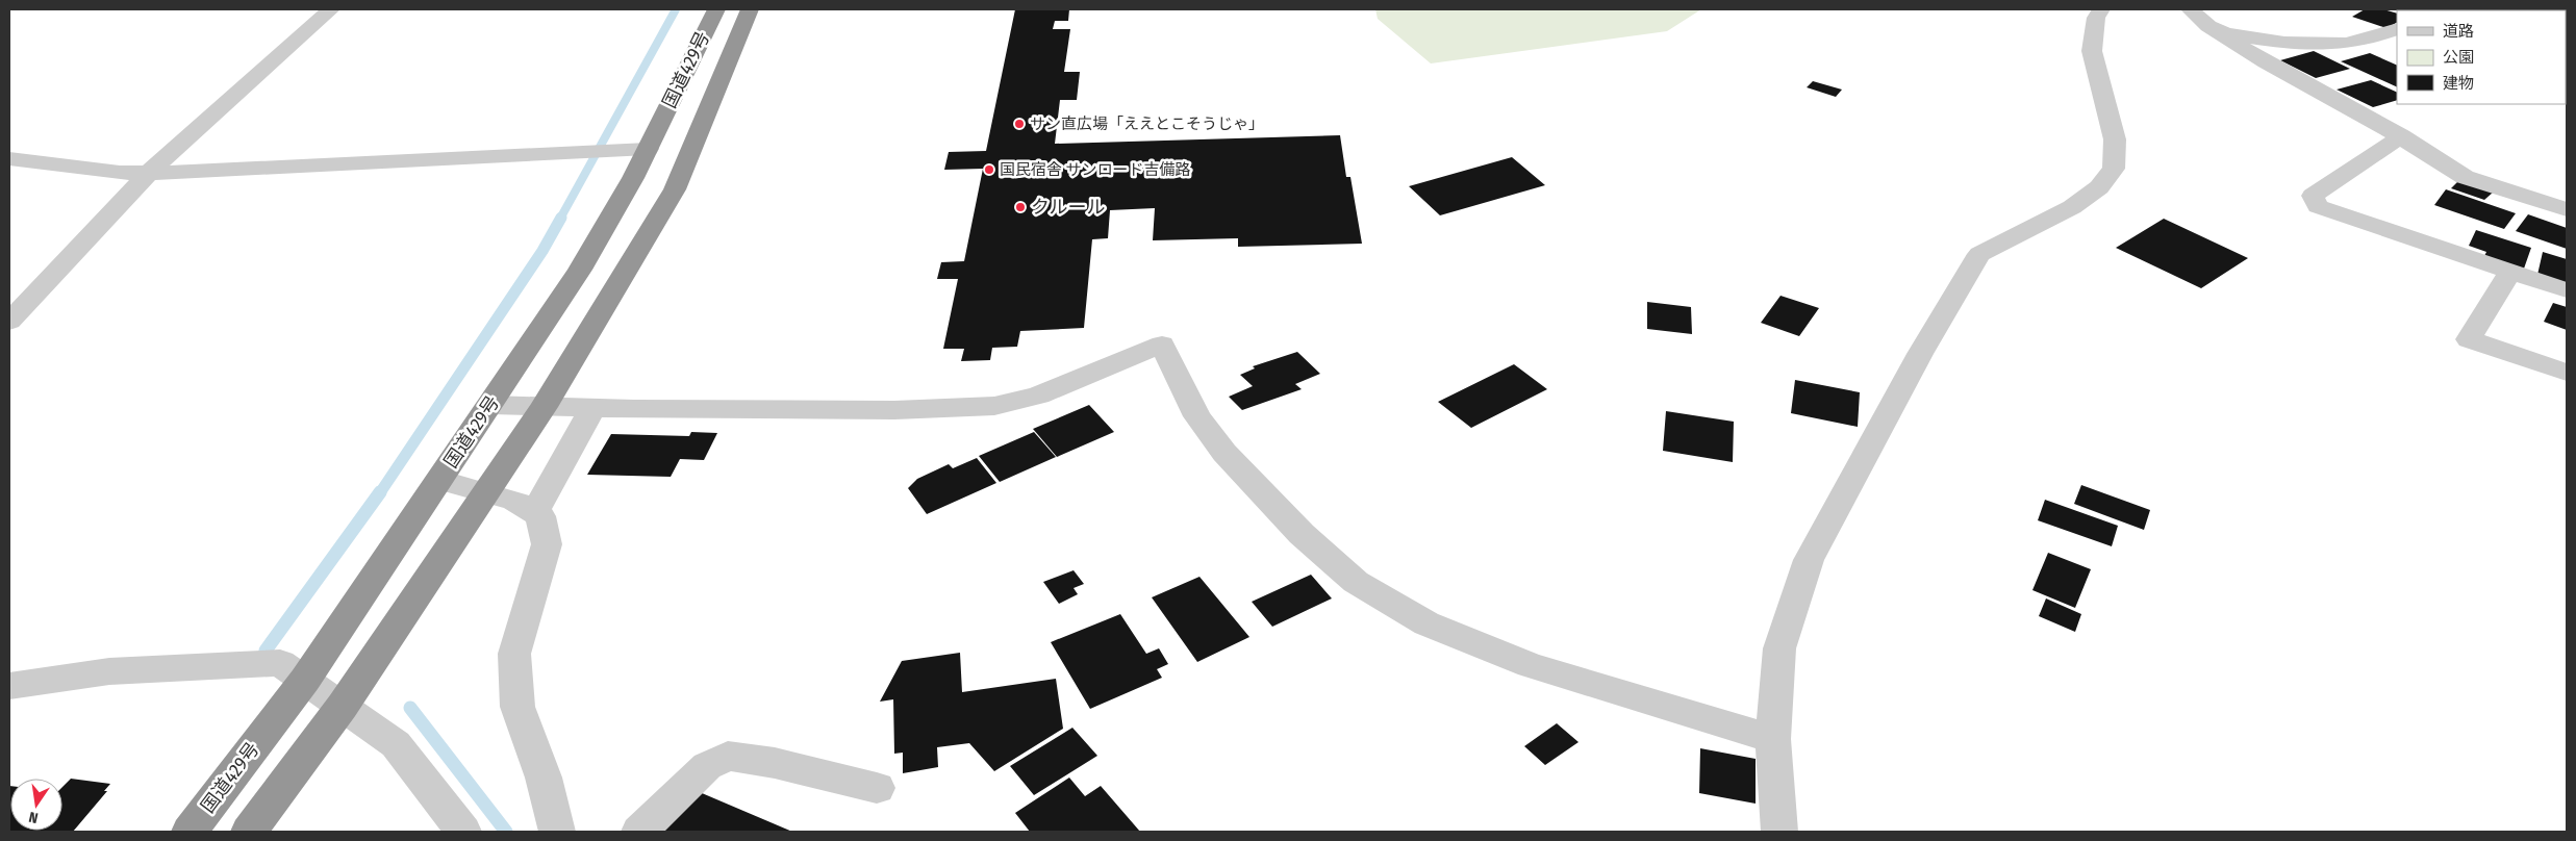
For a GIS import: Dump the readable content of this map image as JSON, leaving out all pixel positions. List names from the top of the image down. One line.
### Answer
{"streets":{"highway":["国道429号"]},"places":["サン直広場「ええとこそうじゃ」","国民宿舎 サンロード吉備路","クルール"],"legend":["道路","公園","建物"],"north":"bottom"}
